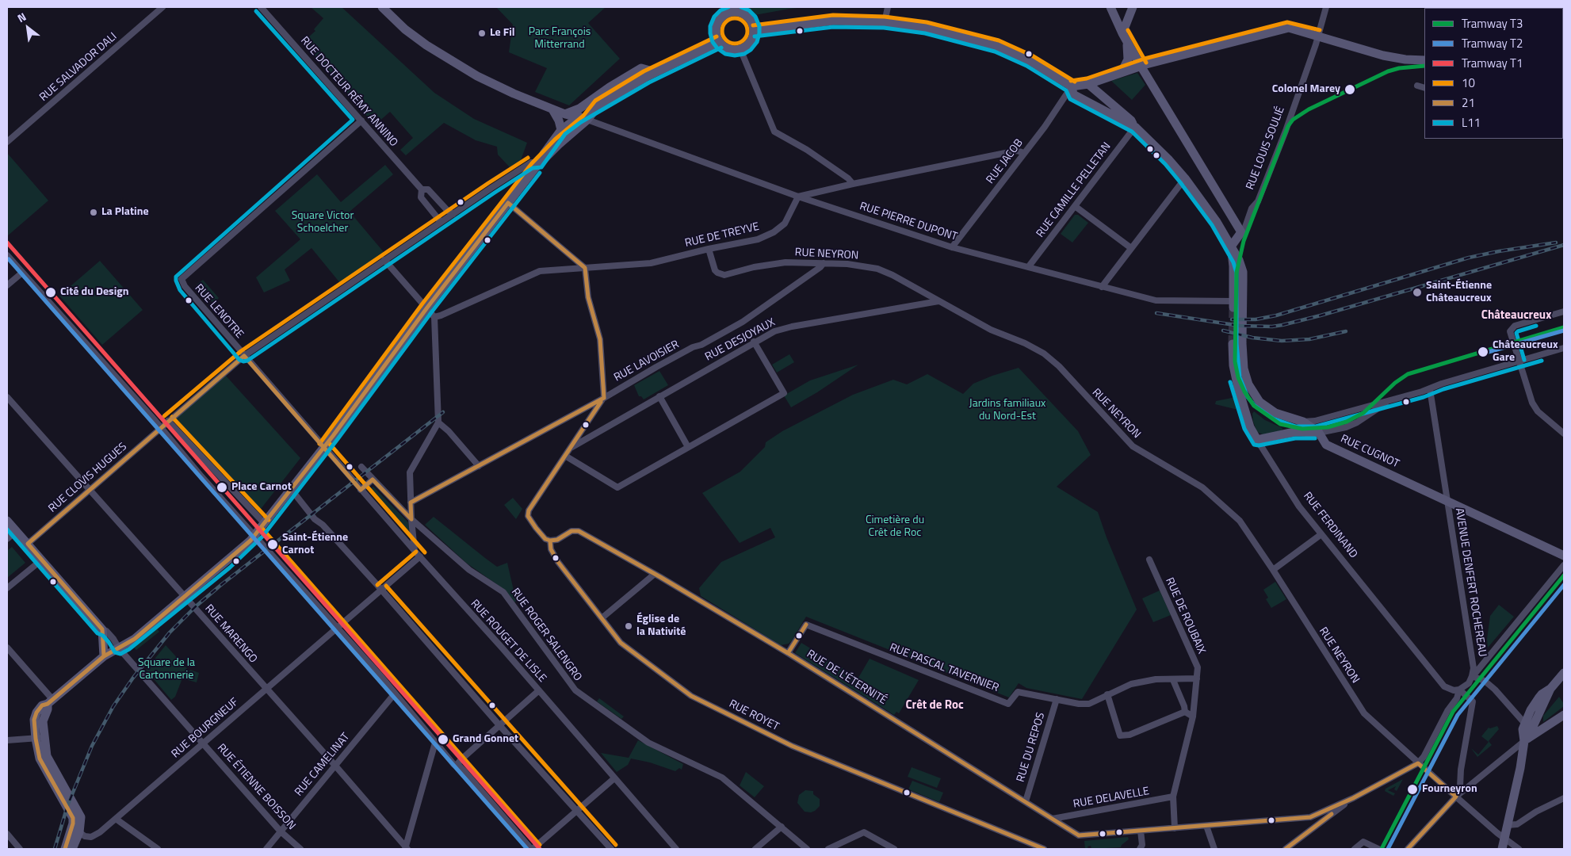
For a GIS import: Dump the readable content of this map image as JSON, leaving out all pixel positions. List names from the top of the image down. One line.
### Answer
{"streets":{"main road":["RUE LOUIS SOULIÉ","RUE CUGNOT","RUE FERDINAND"],"street":["RUE SALVADOR DALI","RUE DOCTEUR RÉMY ANNINO","RUE JACOB","RUE CAMILLE PELLETAN","RUE PIERRE DUPONT","RUE DE TREYVE","RUE NEYRON","RUE LENOTRE","RUE DESJOYAUX","RUE LAVOISIER","RUE CLOVIS HUGUES","AVENUE DENFERT ROCHEREAU","RUE DE ROUBAIX","RUE MARENGO","RUE ROGER SALENGRO","RUE ROUGET DE LISLE","RUE PASCAL TAVERNIER","RUE DE L'ÉTERNITÉ","RUE ROYET","RUE BOURGNEUF","RUE DU REPOS","RUE CAMELINAT","RUE ÉTIENNE BOISSON","RUE DELAVELLE"]},"crossings":[["RUE DOCTEUR RÉMY ANNINO","RUE LENOTRE"],["RUE DOCTEUR RÉMY ANNINO","RUE CLOVIS HUGUES"],["RUE LOUIS SOULIÉ","RUE CUGNOT"],["RUE JACOB","RUE PIERRE DUPONT"],["RUE CAMILLE PELLETAN","RUE PIERRE DUPONT"],["RUE PIERRE DUPONT","RUE DE TREYVE"],["RUE PIERRE DUPONT","RUE CUGNOT"],["RUE DE TREYVE","RUE NEYRON"],["RUE NEYRON","RUE DESJOYAUX"],["RUE NEYRON","RUE LAVOISIER"],["RUE LENOTRE","RUE CLOVIS HUGUES"],["RUE LENOTRE","RUE ROUGET DE LISLE"],["RUE CUGNOT","AVENUE DENFERT ROCHEREAU"],["RUE CLOVIS HUGUES","RUE MARENGO"],["RUE DE ROUBAIX","RUE PASCAL TAVERNIER"],["RUE DE ROUBAIX","RUE DELAVELLE"],["RUE MARENGO","RUE BOURGNEUF"],["RUE MARENGO","RUE CAMELINAT"],["RUE ROUGET DE LISLE","RUE BOURGNEUF"],["RUE PASCAL TAVERNIER","RUE DE L'ÉTERNITÉ"],["RUE PASCAL TAVERNIER","RUE DU REPOS"],["RUE DE L'ÉTERNITÉ","RUE ROYET"],["RUE DE L'ÉTERNITÉ","RUE DU REPOS"],["RUE DE L'ÉTERNITÉ","RUE DELAVELLE"],["RUE BOURGNEUF","RUE ÉTIENNE BOISSON"],["RUE CAMELINAT","RUE ÉTIENNE BOISSON"]],"districts":["Châteaucreux","Crêt de Roc"],"parks":["Parc François Mitterrand","Square Victor Schoelcher","Jardins familiaux du Nord-Est","Cimetière du Crêt de Roc","Square de la Cartonnerie"],"places":["Le Fil","Colonel Marey","La Platine","Cité du Design","Saint-Étienne Châteaucreux","Châteaucreux Gare","Place Carnot","Saint-Étienne Carnot","Église de la Nativité","Grand Gonnet","Fourneyron"],"lines":["transit line L11","transit line 10","tram line T3","transit line 21","tram line T1","tram line T2"],"legend":["Tramway T3","Tramway T2","Tramway T1","10","21","L11"],"north":"top left"}
